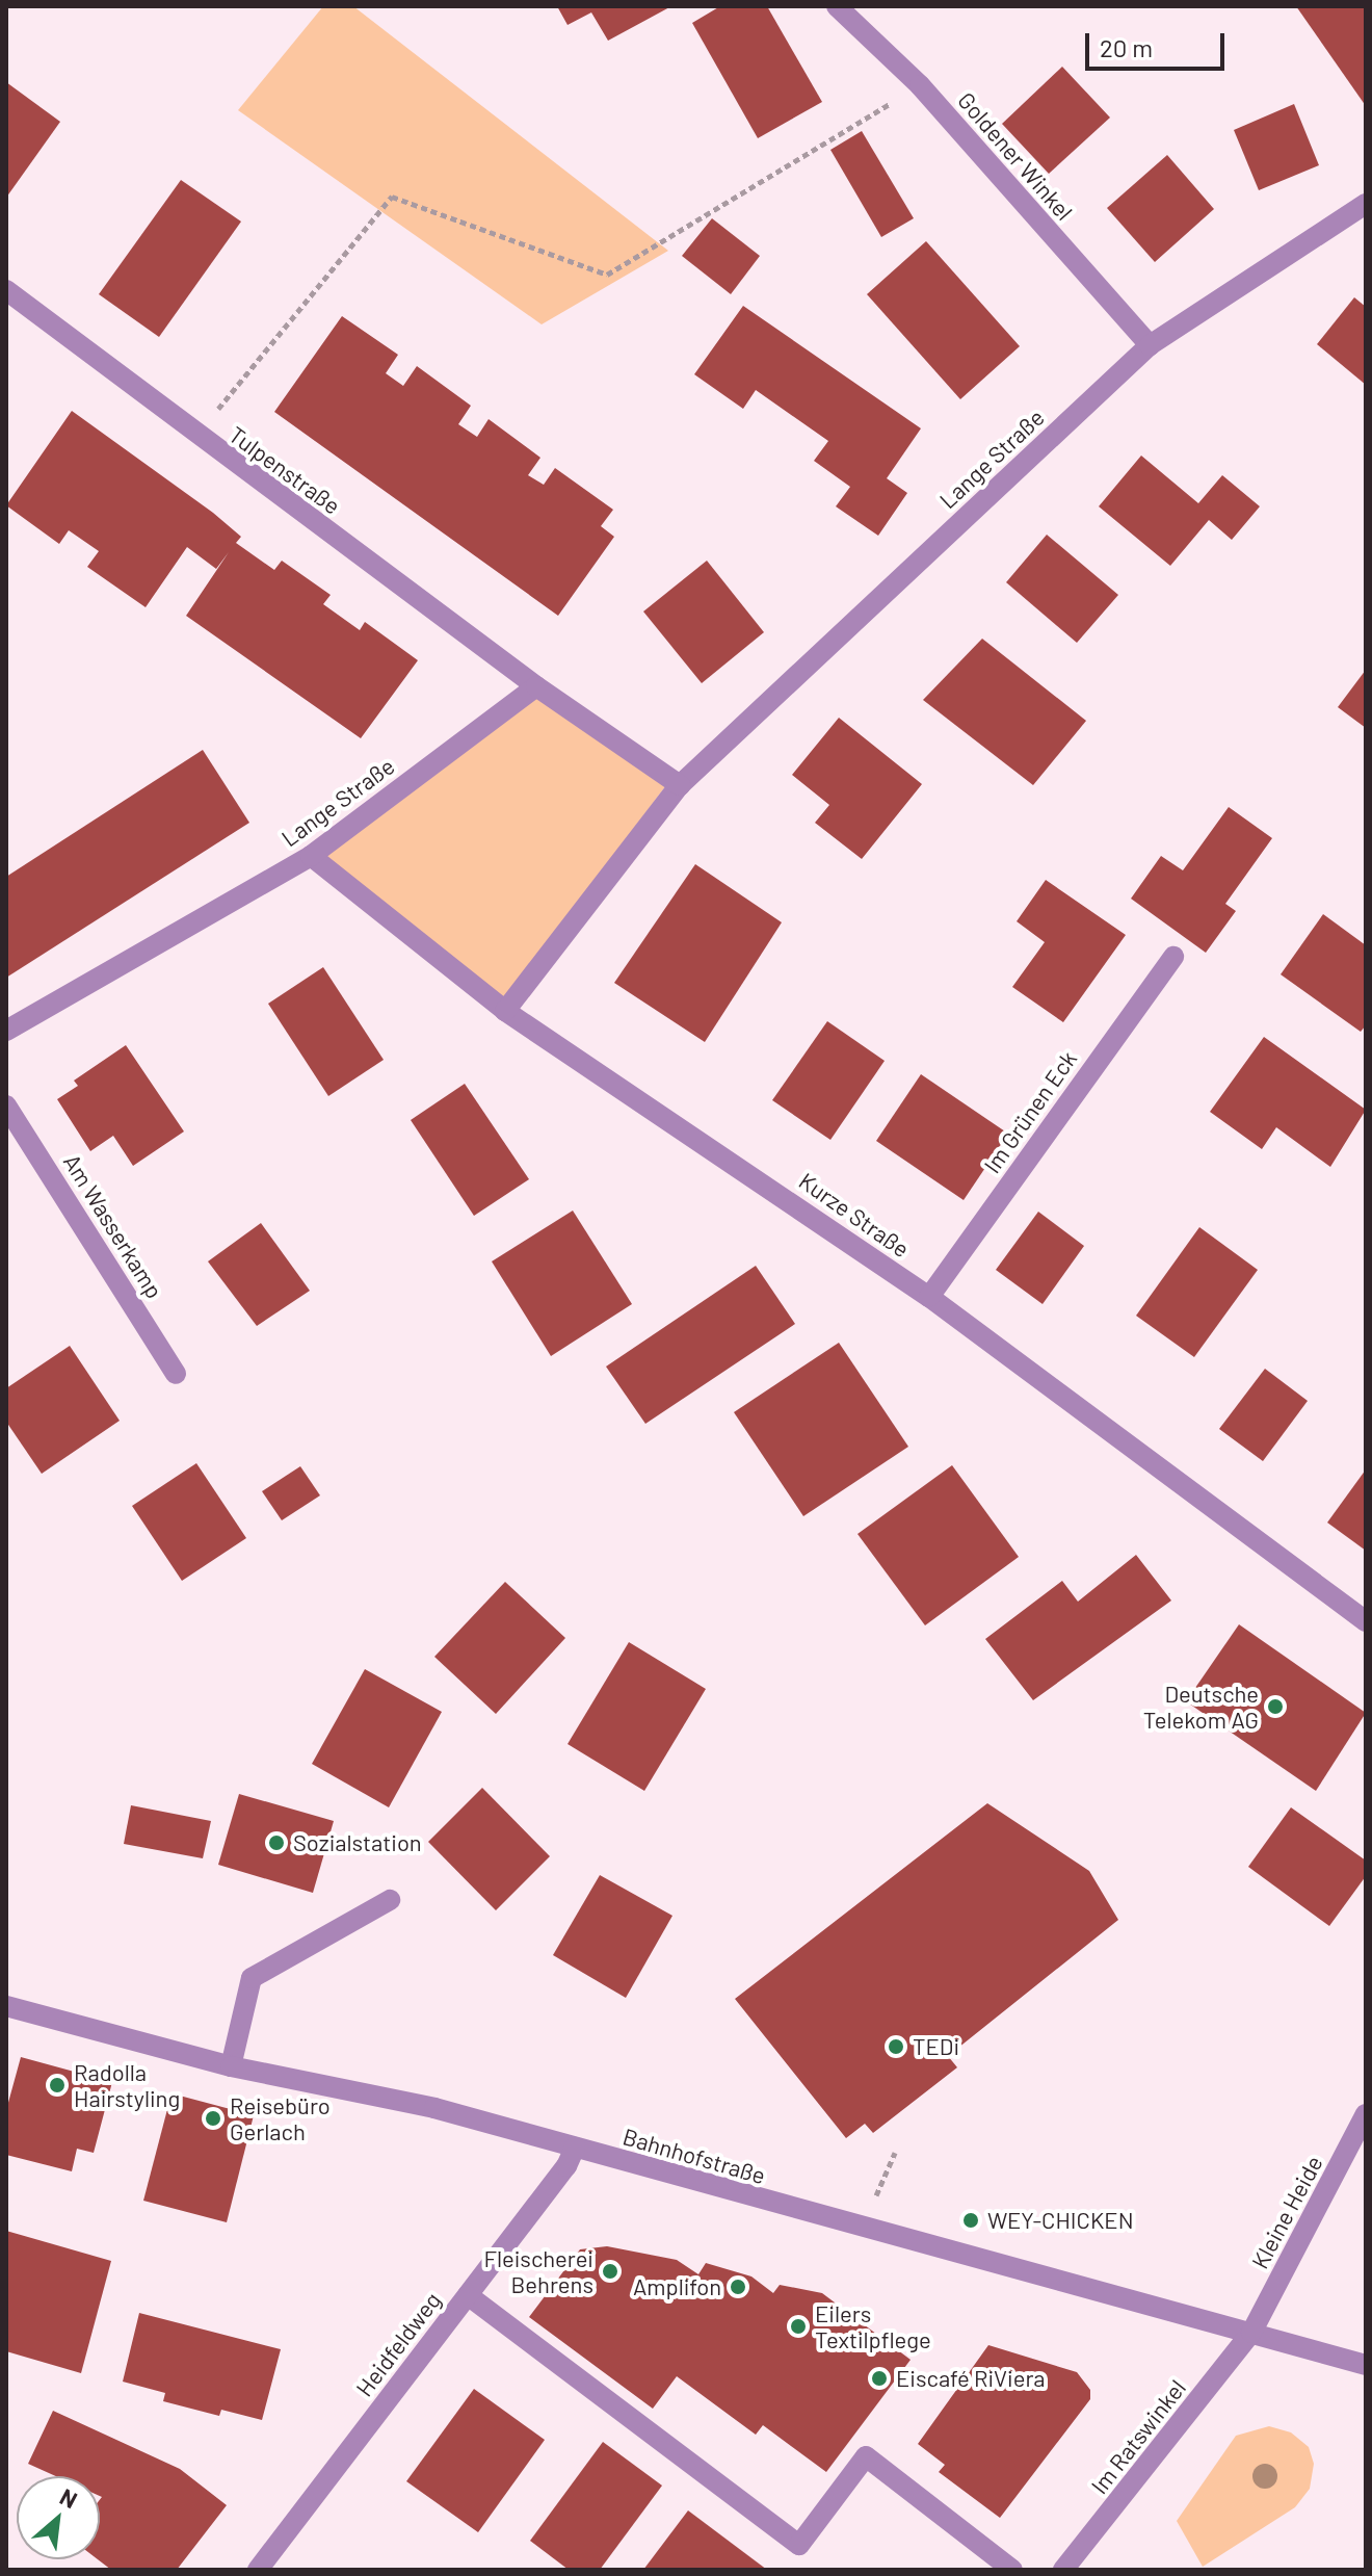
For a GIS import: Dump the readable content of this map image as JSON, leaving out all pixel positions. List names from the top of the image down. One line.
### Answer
{"streets":{"street":["Goldener Winkel","Lange Straße","Tulpenstraße","Im Grünen Eck","Kurze Straße","Am Wasserkamp","Bahnhofstraße","Kleine Heide","Heidfeldweg","Im Ratswinkel"]},"crossings":[["Goldener Winkel","Lange Straße"],["Lange Straße","Tulpenstraße"],["Lange Straße","Kurze Straße"],["Im Grünen Eck","Kurze Straße"],["Bahnhofstraße","Kleine Heide"],["Bahnhofstraße","Heidfeldweg"],["Bahnhofstraße","Im Ratswinkel"],["Kleine Heide","Im Ratswinkel"]],"places":["Deutsche Telekom AG","Sozialstation","TEDi","Radolla Hairstyling","Reisebüro Gerlach","WEY-CHICKEN","Fleischerei Behrens","Amplifon","Eilers Textilpflege","Eiscafé RiViera"],"scale_bar":"20 m","north":"top right"}
